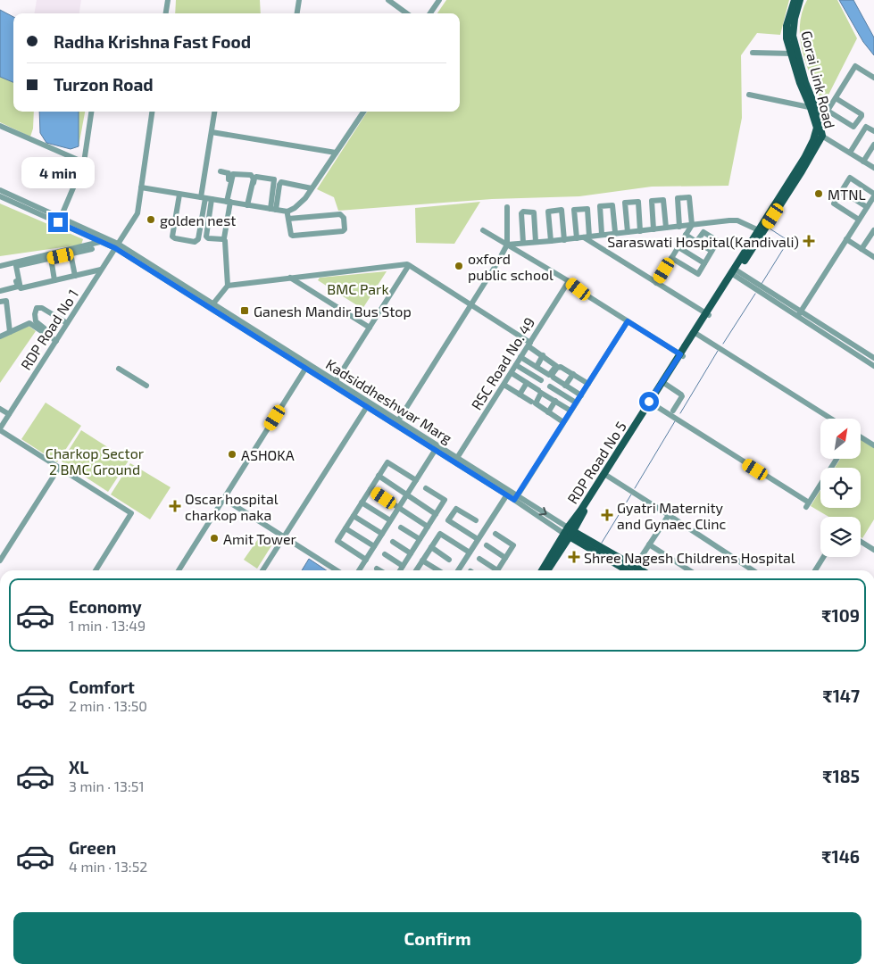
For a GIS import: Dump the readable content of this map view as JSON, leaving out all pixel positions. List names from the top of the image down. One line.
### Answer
{"streets":{"main road":["Gorai Link Road","Kadsiddheshwar Marg","RDP Road No 5"],"street":["RDP Road No 1","RSC Road No. 49"]},"crossings":[["Gorai Link Road","RDP Road No 5"],["RDP Road No 1","Kadsiddheshwar Marg"],["RSC Road No. 49","Kadsiddheshwar Marg"],["Kadsiddheshwar Marg","RDP Road No 5"]],"parks":["BMC Park","Charkop Sector 2 BMC Ground"],"places":{"other":["MTNL","golden nest","oxford public school","ASHOKA","Amit Tower"],"health":["Saraswati Hospital(Kandivali)","Oscar hospital charkop naka","Gyatri Maternity and Gynaec Clinc","Shree Nagesh Childrens Hospital"],"transit":["Ganesh Mandir Bus Stop"]},"north":"top right","page":{"banner":["Radha Krishna Fast Food","Turzon Road"],"bubble":"4 min","list":[{"name":"Economy","note":"1 min · 13:49","value":"₹109"},{"name":"Comfort","note":"2 min · 13:50","value":"₹147"},{"name":"XL","note":"3 min · 13:51","value":"₹185"},{"name":"Green","note":"4 min · 13:52","value":"₹146"}],"buttons":"Confirm"}}
